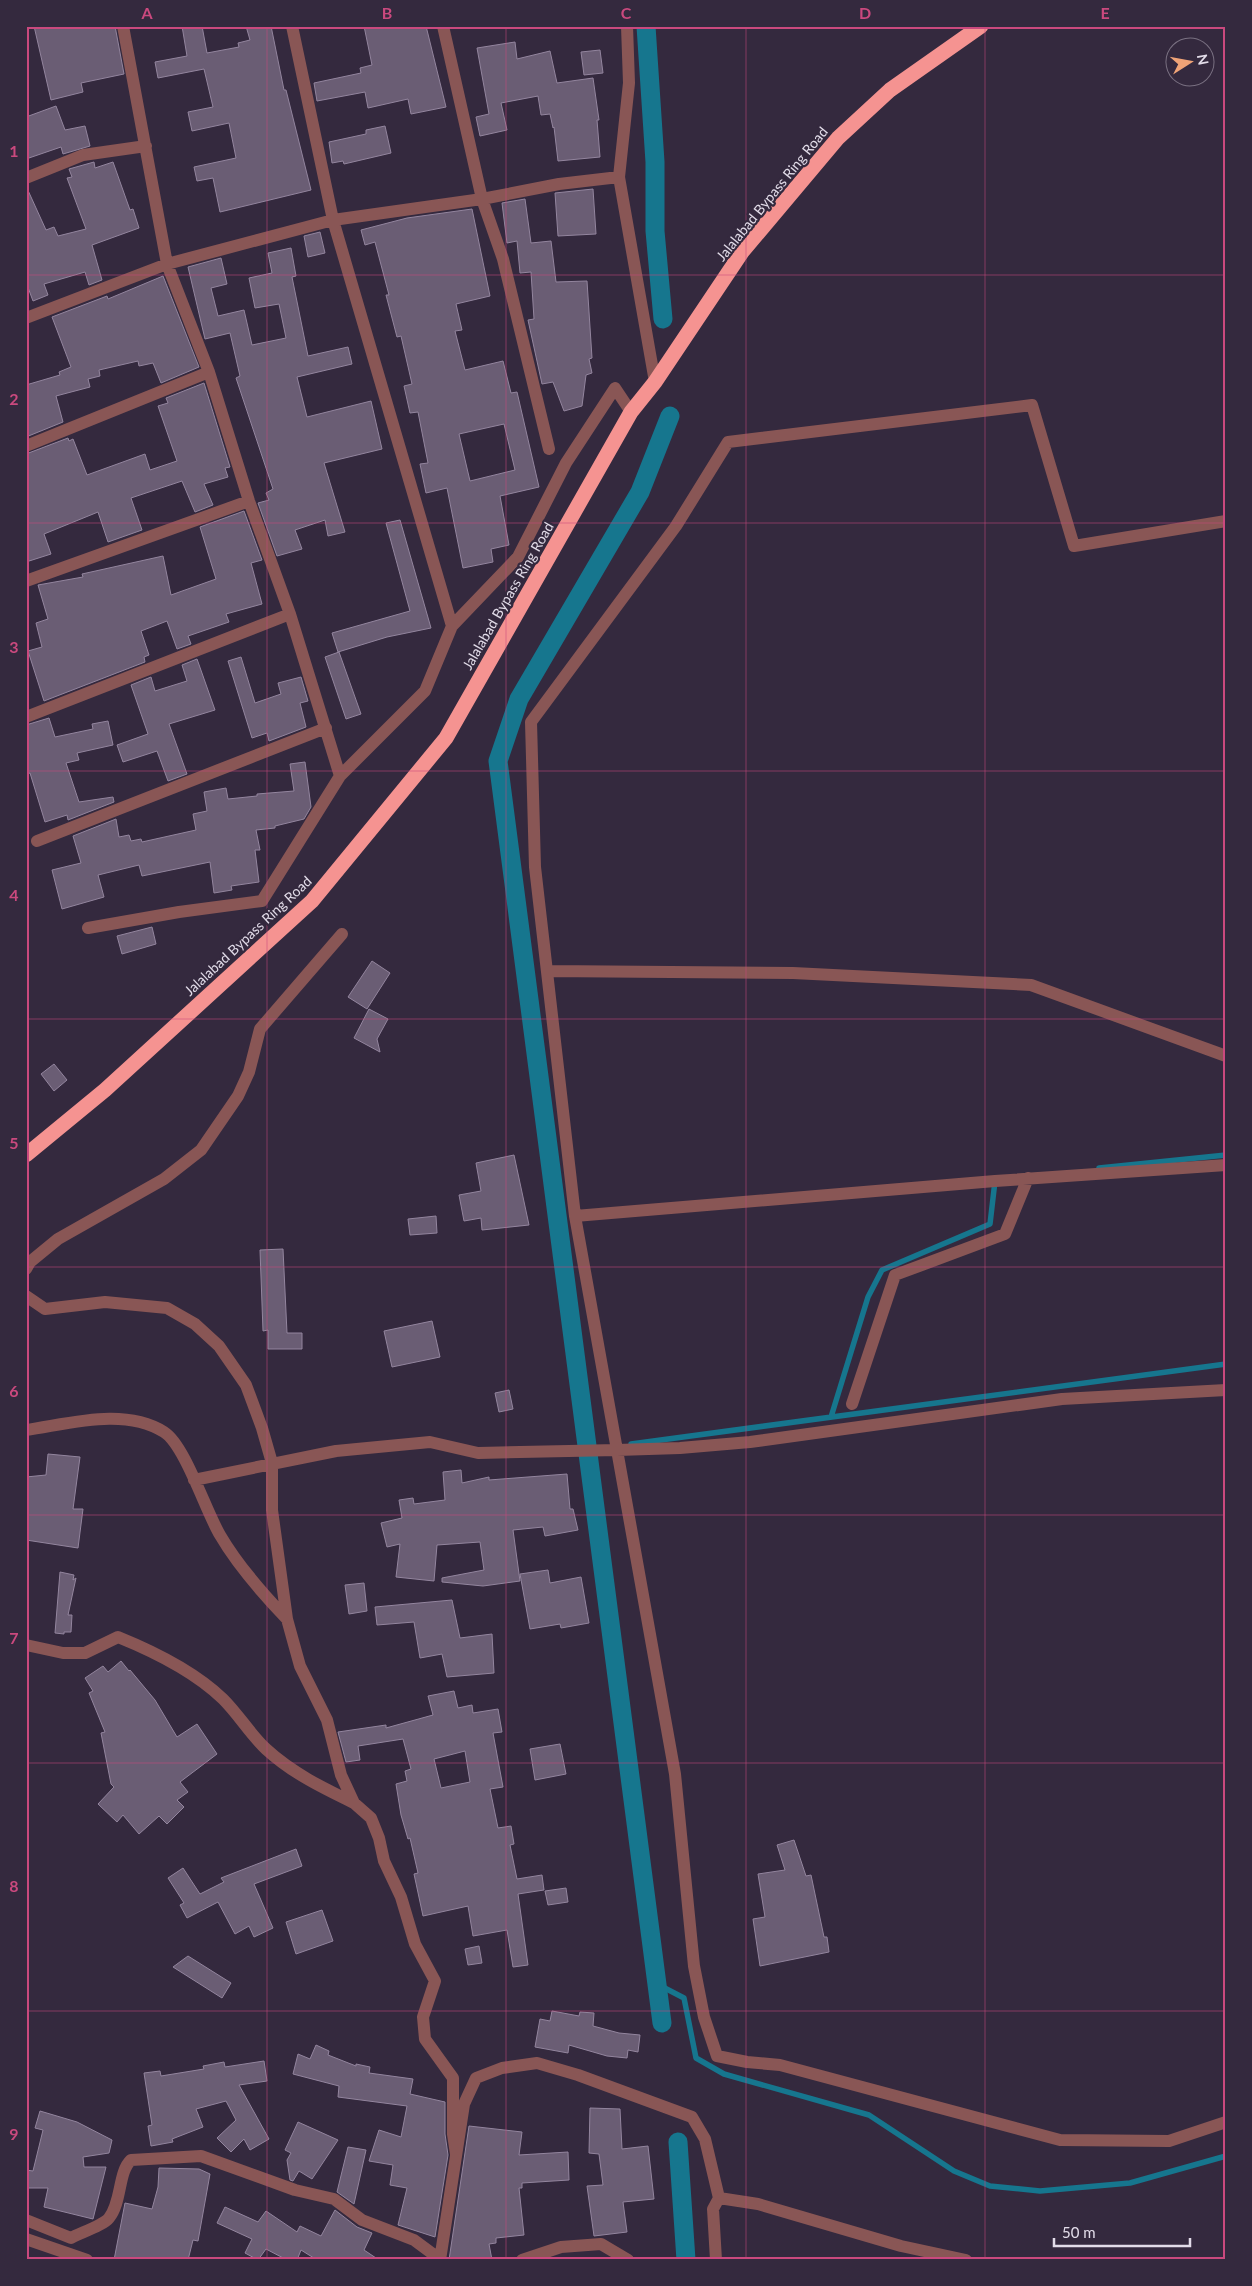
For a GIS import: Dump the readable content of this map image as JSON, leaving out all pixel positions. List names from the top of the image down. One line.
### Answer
{"streets":{"highway":["Jalalabad Bypass Ring Road"]},"scale_bar":"50 m","north":"right","grid":{"columns":["A","B","C","D","E"],"rows":["1","2","3","4","5","6","7","8","9"]}}
